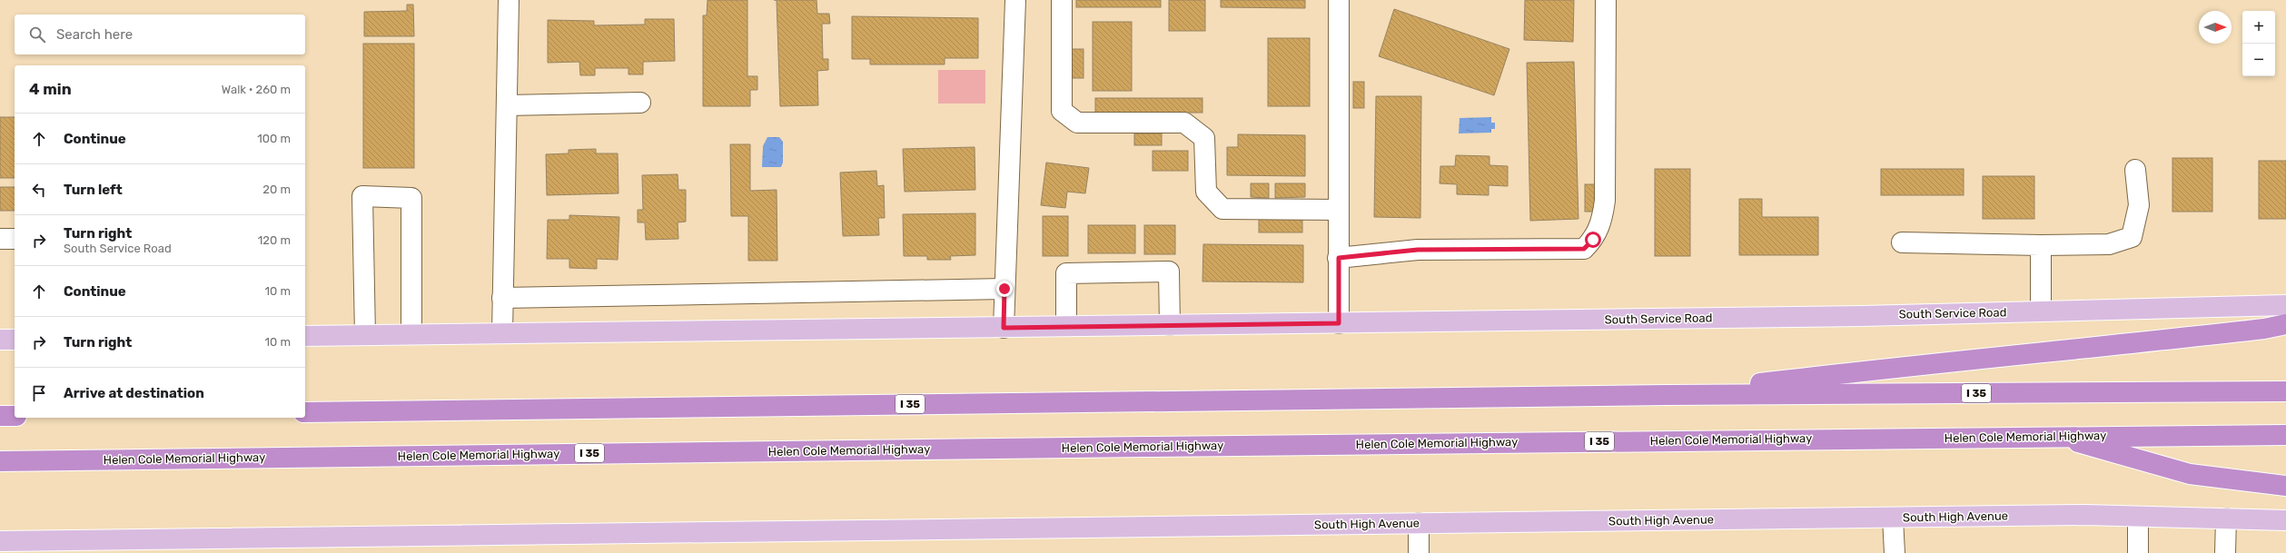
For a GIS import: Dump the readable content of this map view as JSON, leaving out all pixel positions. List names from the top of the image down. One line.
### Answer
{"streets":{"highway":["I 35","Helen Cole Memorial Highway"],"main road":["South Service Road","South High Avenue"]},"north":"right","page":{"map_buttons":["+","−"],"search":"Search here","heading":["4 min","Walk · 260 m"],"list":[["Continue","100 m"],["Turn left","20 m"],["Turn right","South Service Road","120 m"],["Continue","10 m"],["Turn right","10 m"],"Arrive at destination"]}}
